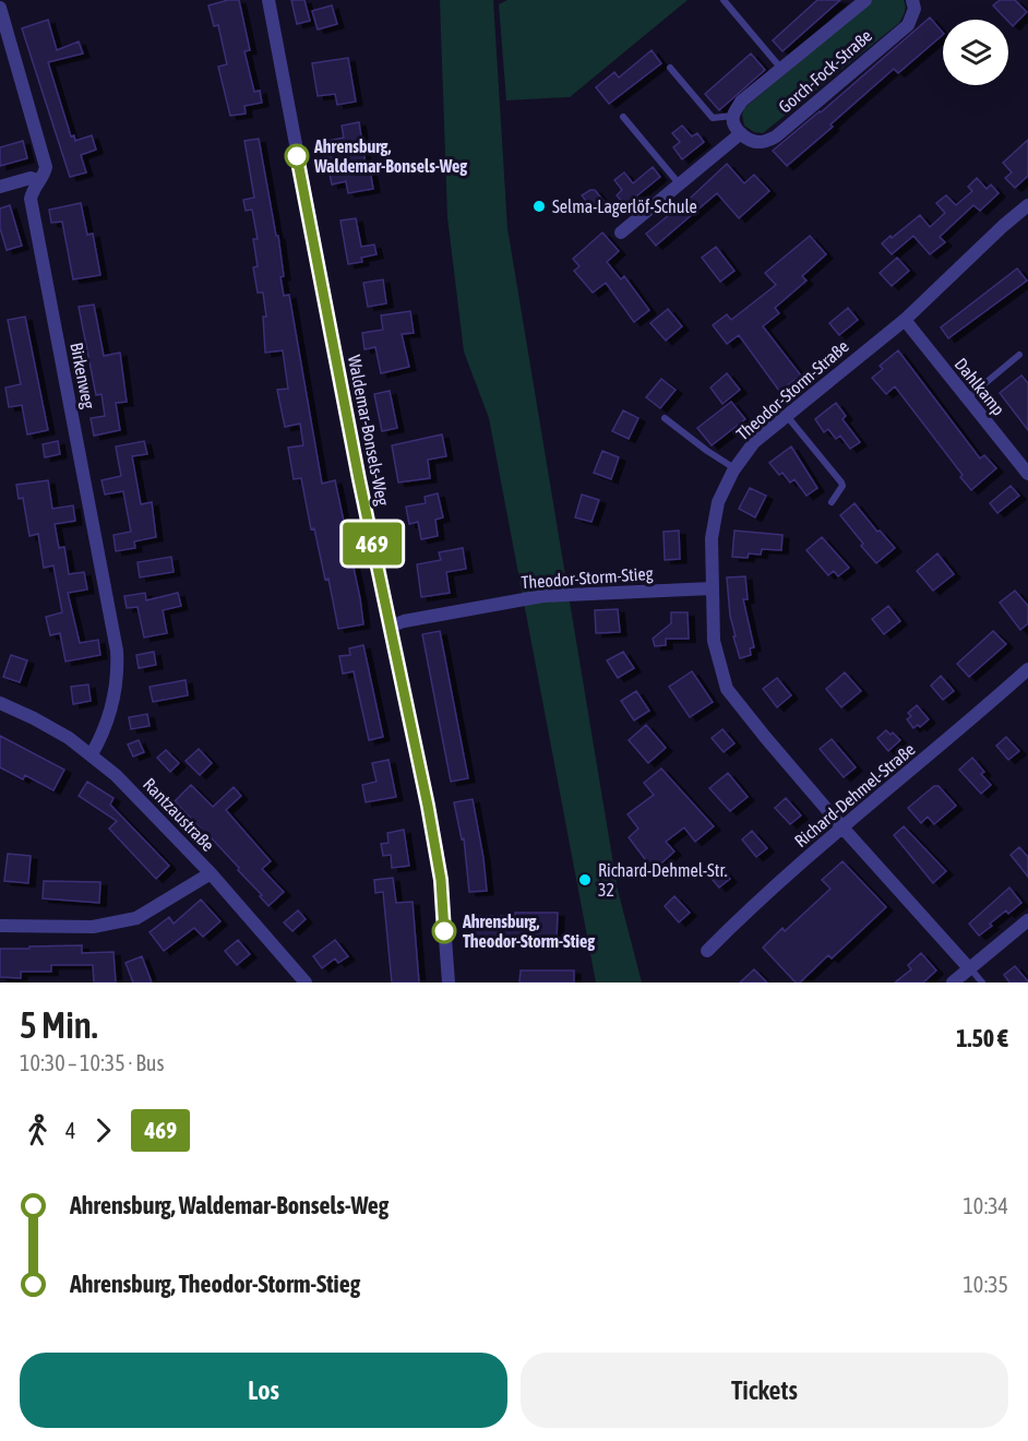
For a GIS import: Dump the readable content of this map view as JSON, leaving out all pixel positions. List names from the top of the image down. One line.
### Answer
{"streets":{"street":["Gorch-Fock-Straße","Birkenweg","Dahlkamp","Theodor-Storm-Straße","Waldemar-Bonsels-Weg","Theodor-Storm-Stieg","Richard-Dehmel-Straße","Rantzaustraße"]},"crossings":[["Birkenweg","Rantzaustraße"],["Dahlkamp","Theodor-Storm-Straße"],["Theodor-Storm-Straße","Theodor-Storm-Stieg"],["Theodor-Storm-Straße","Richard-Dehmel-Straße"],["Waldemar-Bonsels-Weg","Theodor-Storm-Stieg"]],"places":["Ahrensburg, Waldemar-Bonsels-Weg","Selma-Lagerlöf-Schule","Richard-Dehmel-Str. 32","Ahrensburg, Theodor-Storm-Stieg"],"lines":["bus line 469"],"page":{"on_map":"469","heading":["5 Min.","10:30 – 10:35 · Bus","1.50 €"],"legs":["4","469"],"list":[{"name":"Ahrensburg, Waldemar-Bonsels-Weg","value":"10:34"},{"name":"Ahrensburg, Theodor-Storm-Stieg","value":"10:35"}],"buttons":["Los","Tickets"]}}
